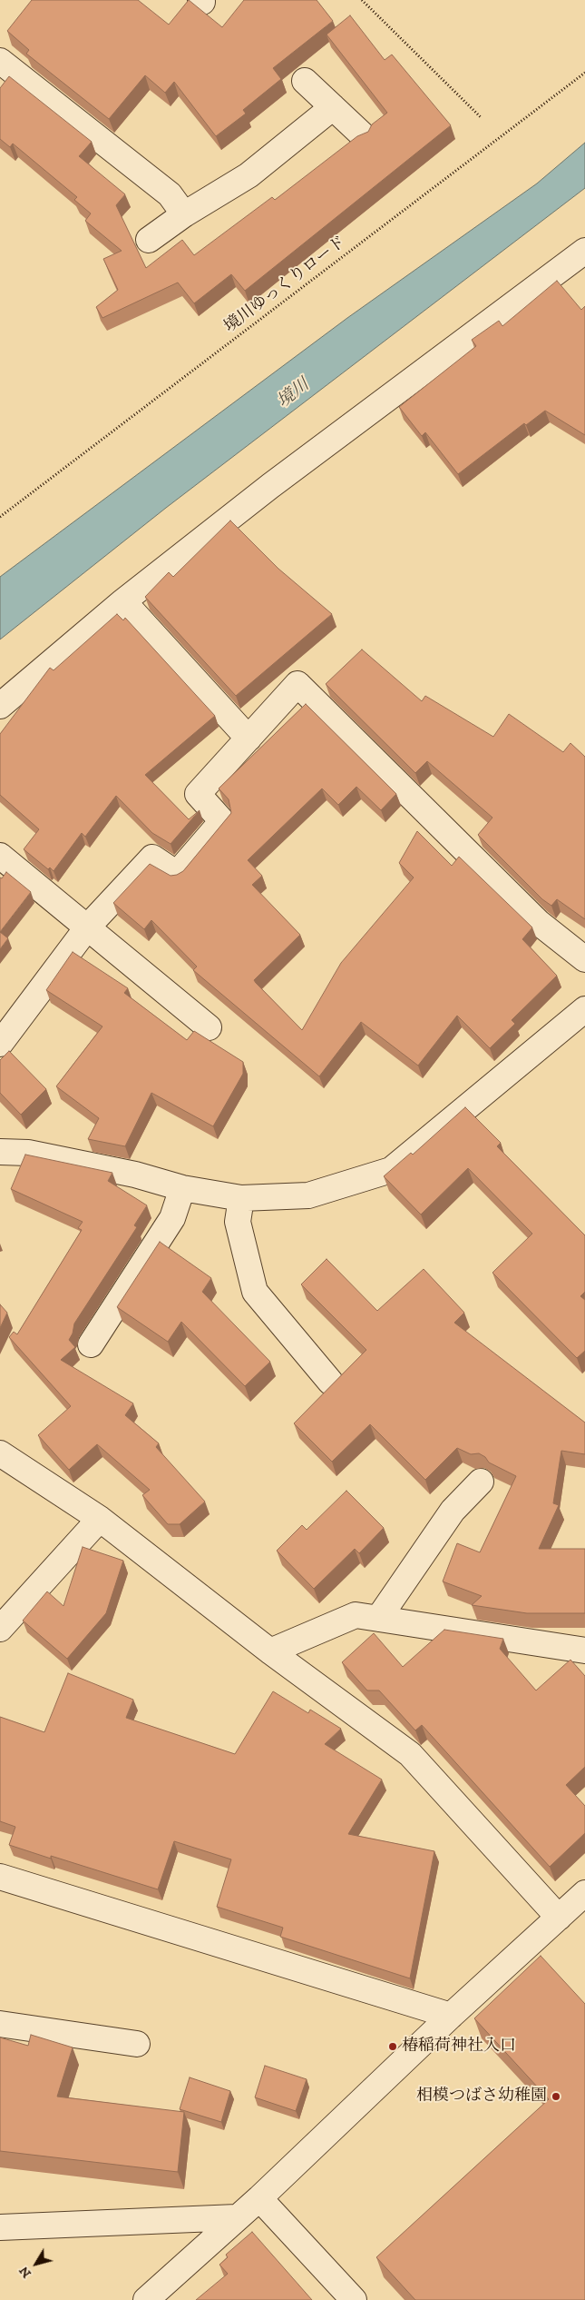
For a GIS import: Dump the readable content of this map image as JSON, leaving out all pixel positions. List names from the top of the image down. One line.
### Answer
{"streets":{"path":["境川ゆっくりロード"]},"water":["境川"],"places":["椿稲荷神社入口","相模つばさ幼稚園"],"north":"bottom left"}
